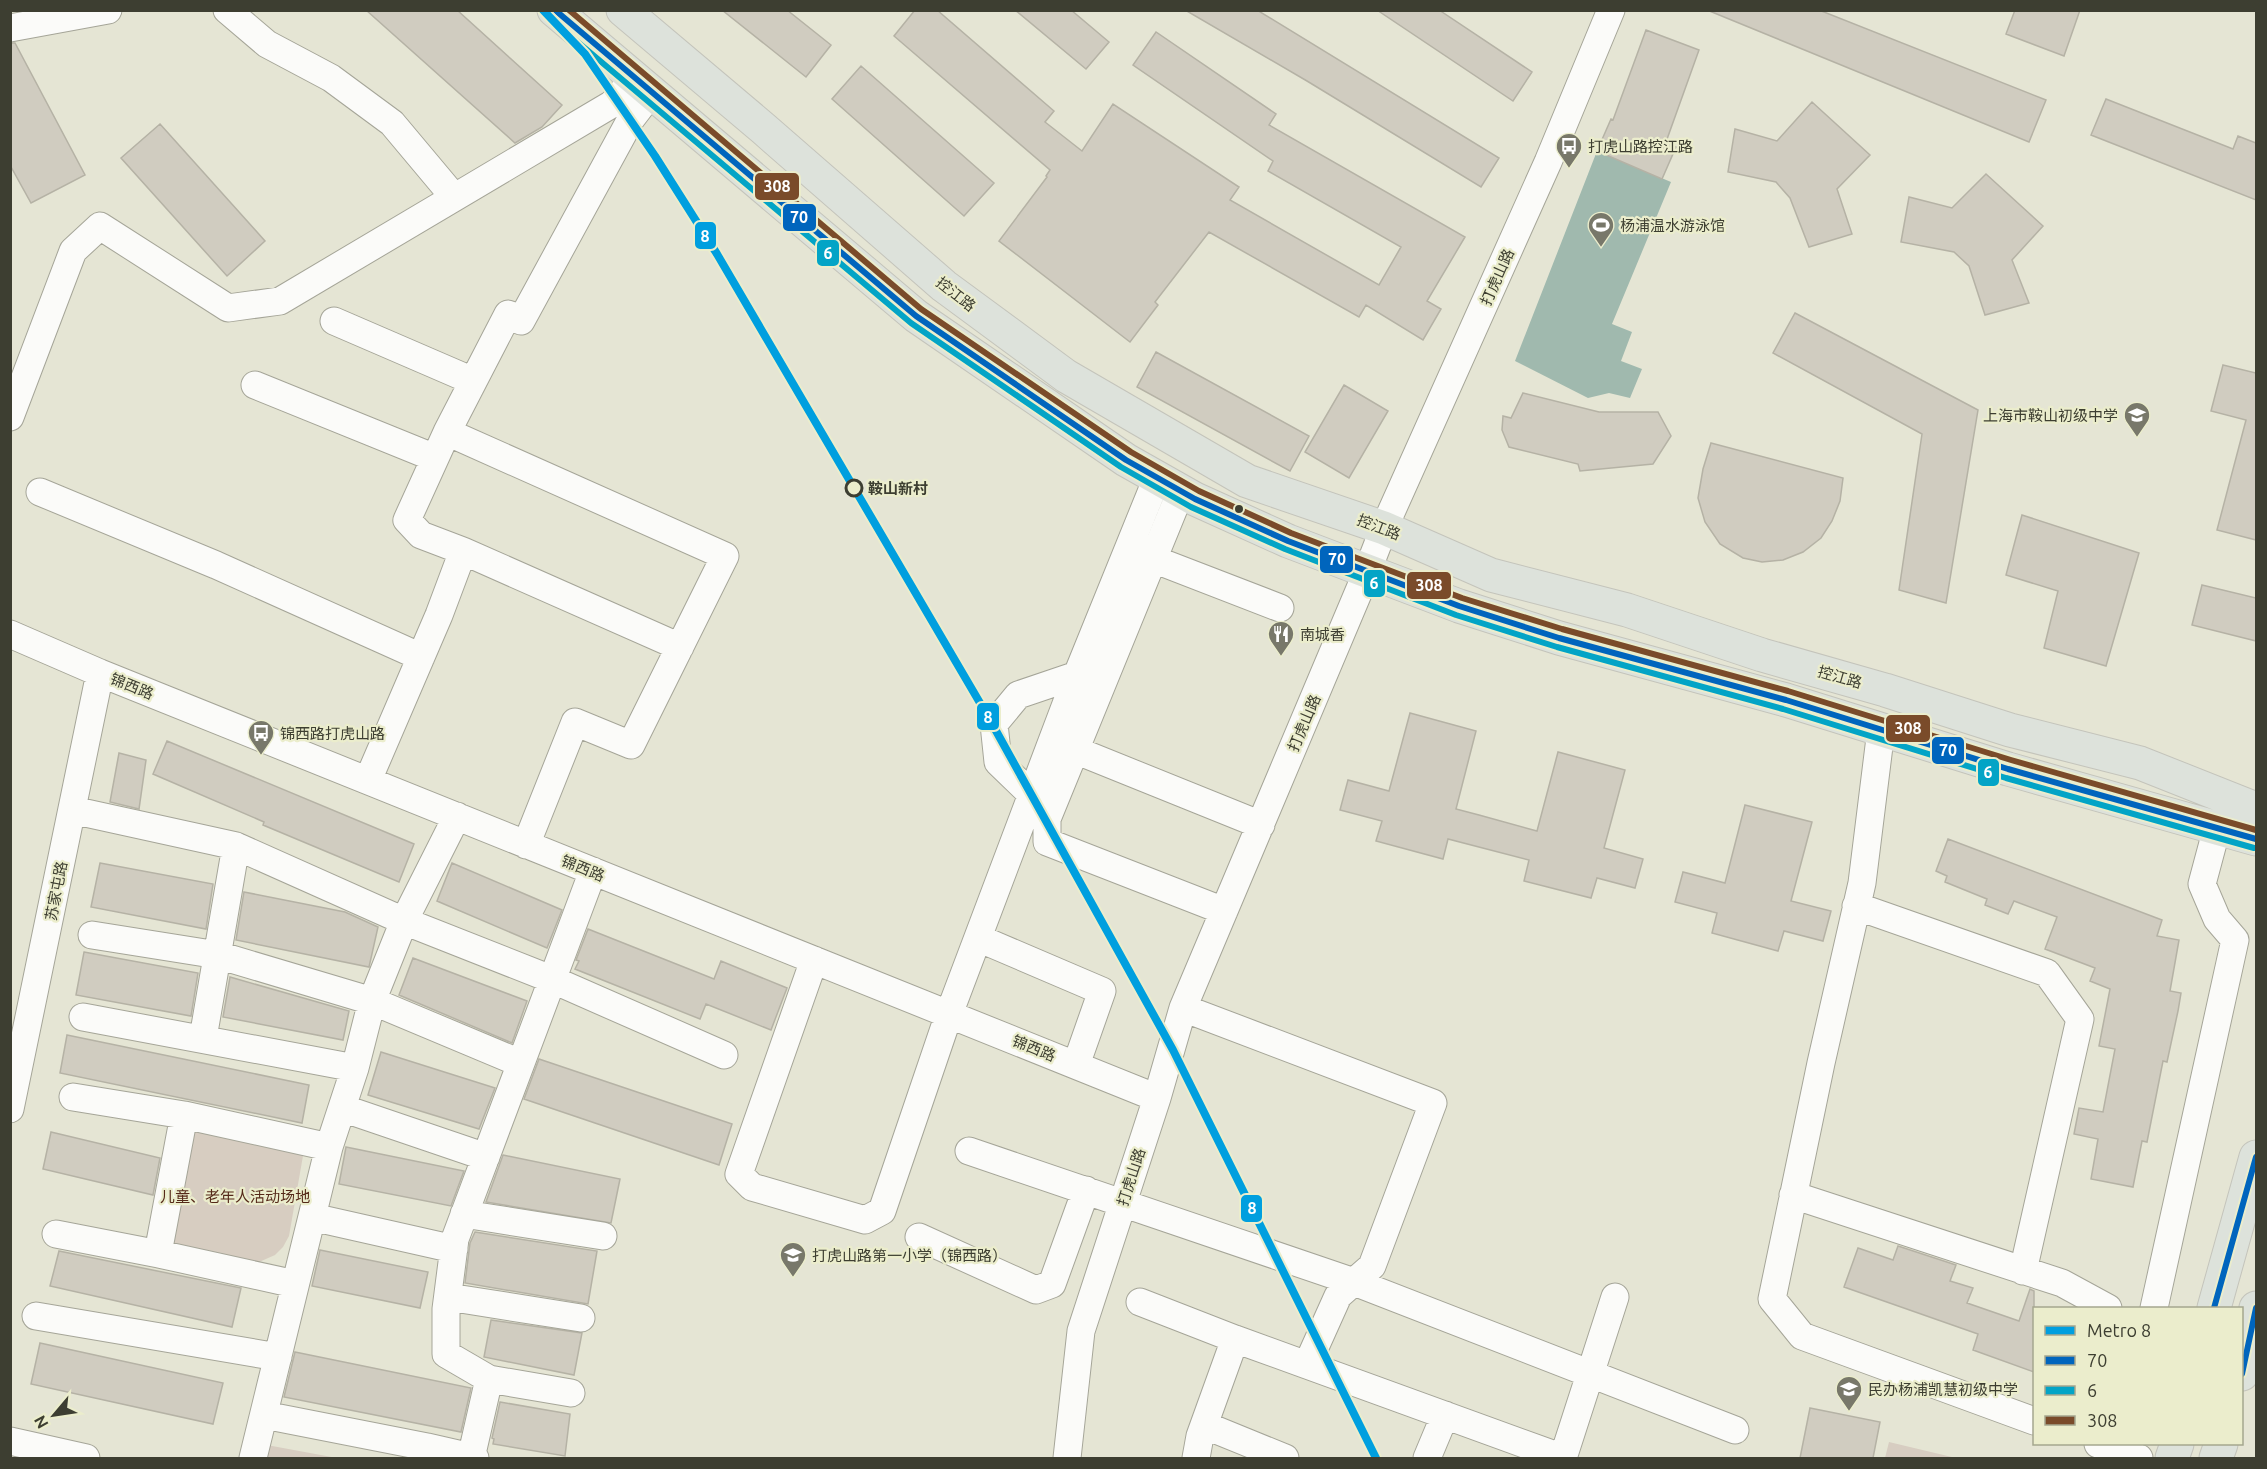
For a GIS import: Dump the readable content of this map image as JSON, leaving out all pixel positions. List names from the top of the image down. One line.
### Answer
{"streets":{"main road":["控江路"],"street":["打虎山路","锦西路","苏家屯路"]},"crossings":[["打虎山路","控江路"],["打虎山路","锦西路"],["锦西路","苏家屯路"]],"parks":["儿童、老年人活动场地"],"places":{"bus stop":["打虎山路控江路","锦西路打虎山路"],"sports":["杨浦温水游泳馆"],"school or university":["上海市鞍山初级中学","打虎山路第一小学（锦西路）","民办杨浦凯慧初级中学"],"other":["鞍山新村"],"restaurant":["南城香"]},"lines":["metro line 8","transit line 70","transit line 308","transit line 6"],"legend":["Metro 8","70","6","308"],"north":"bottom left"}
